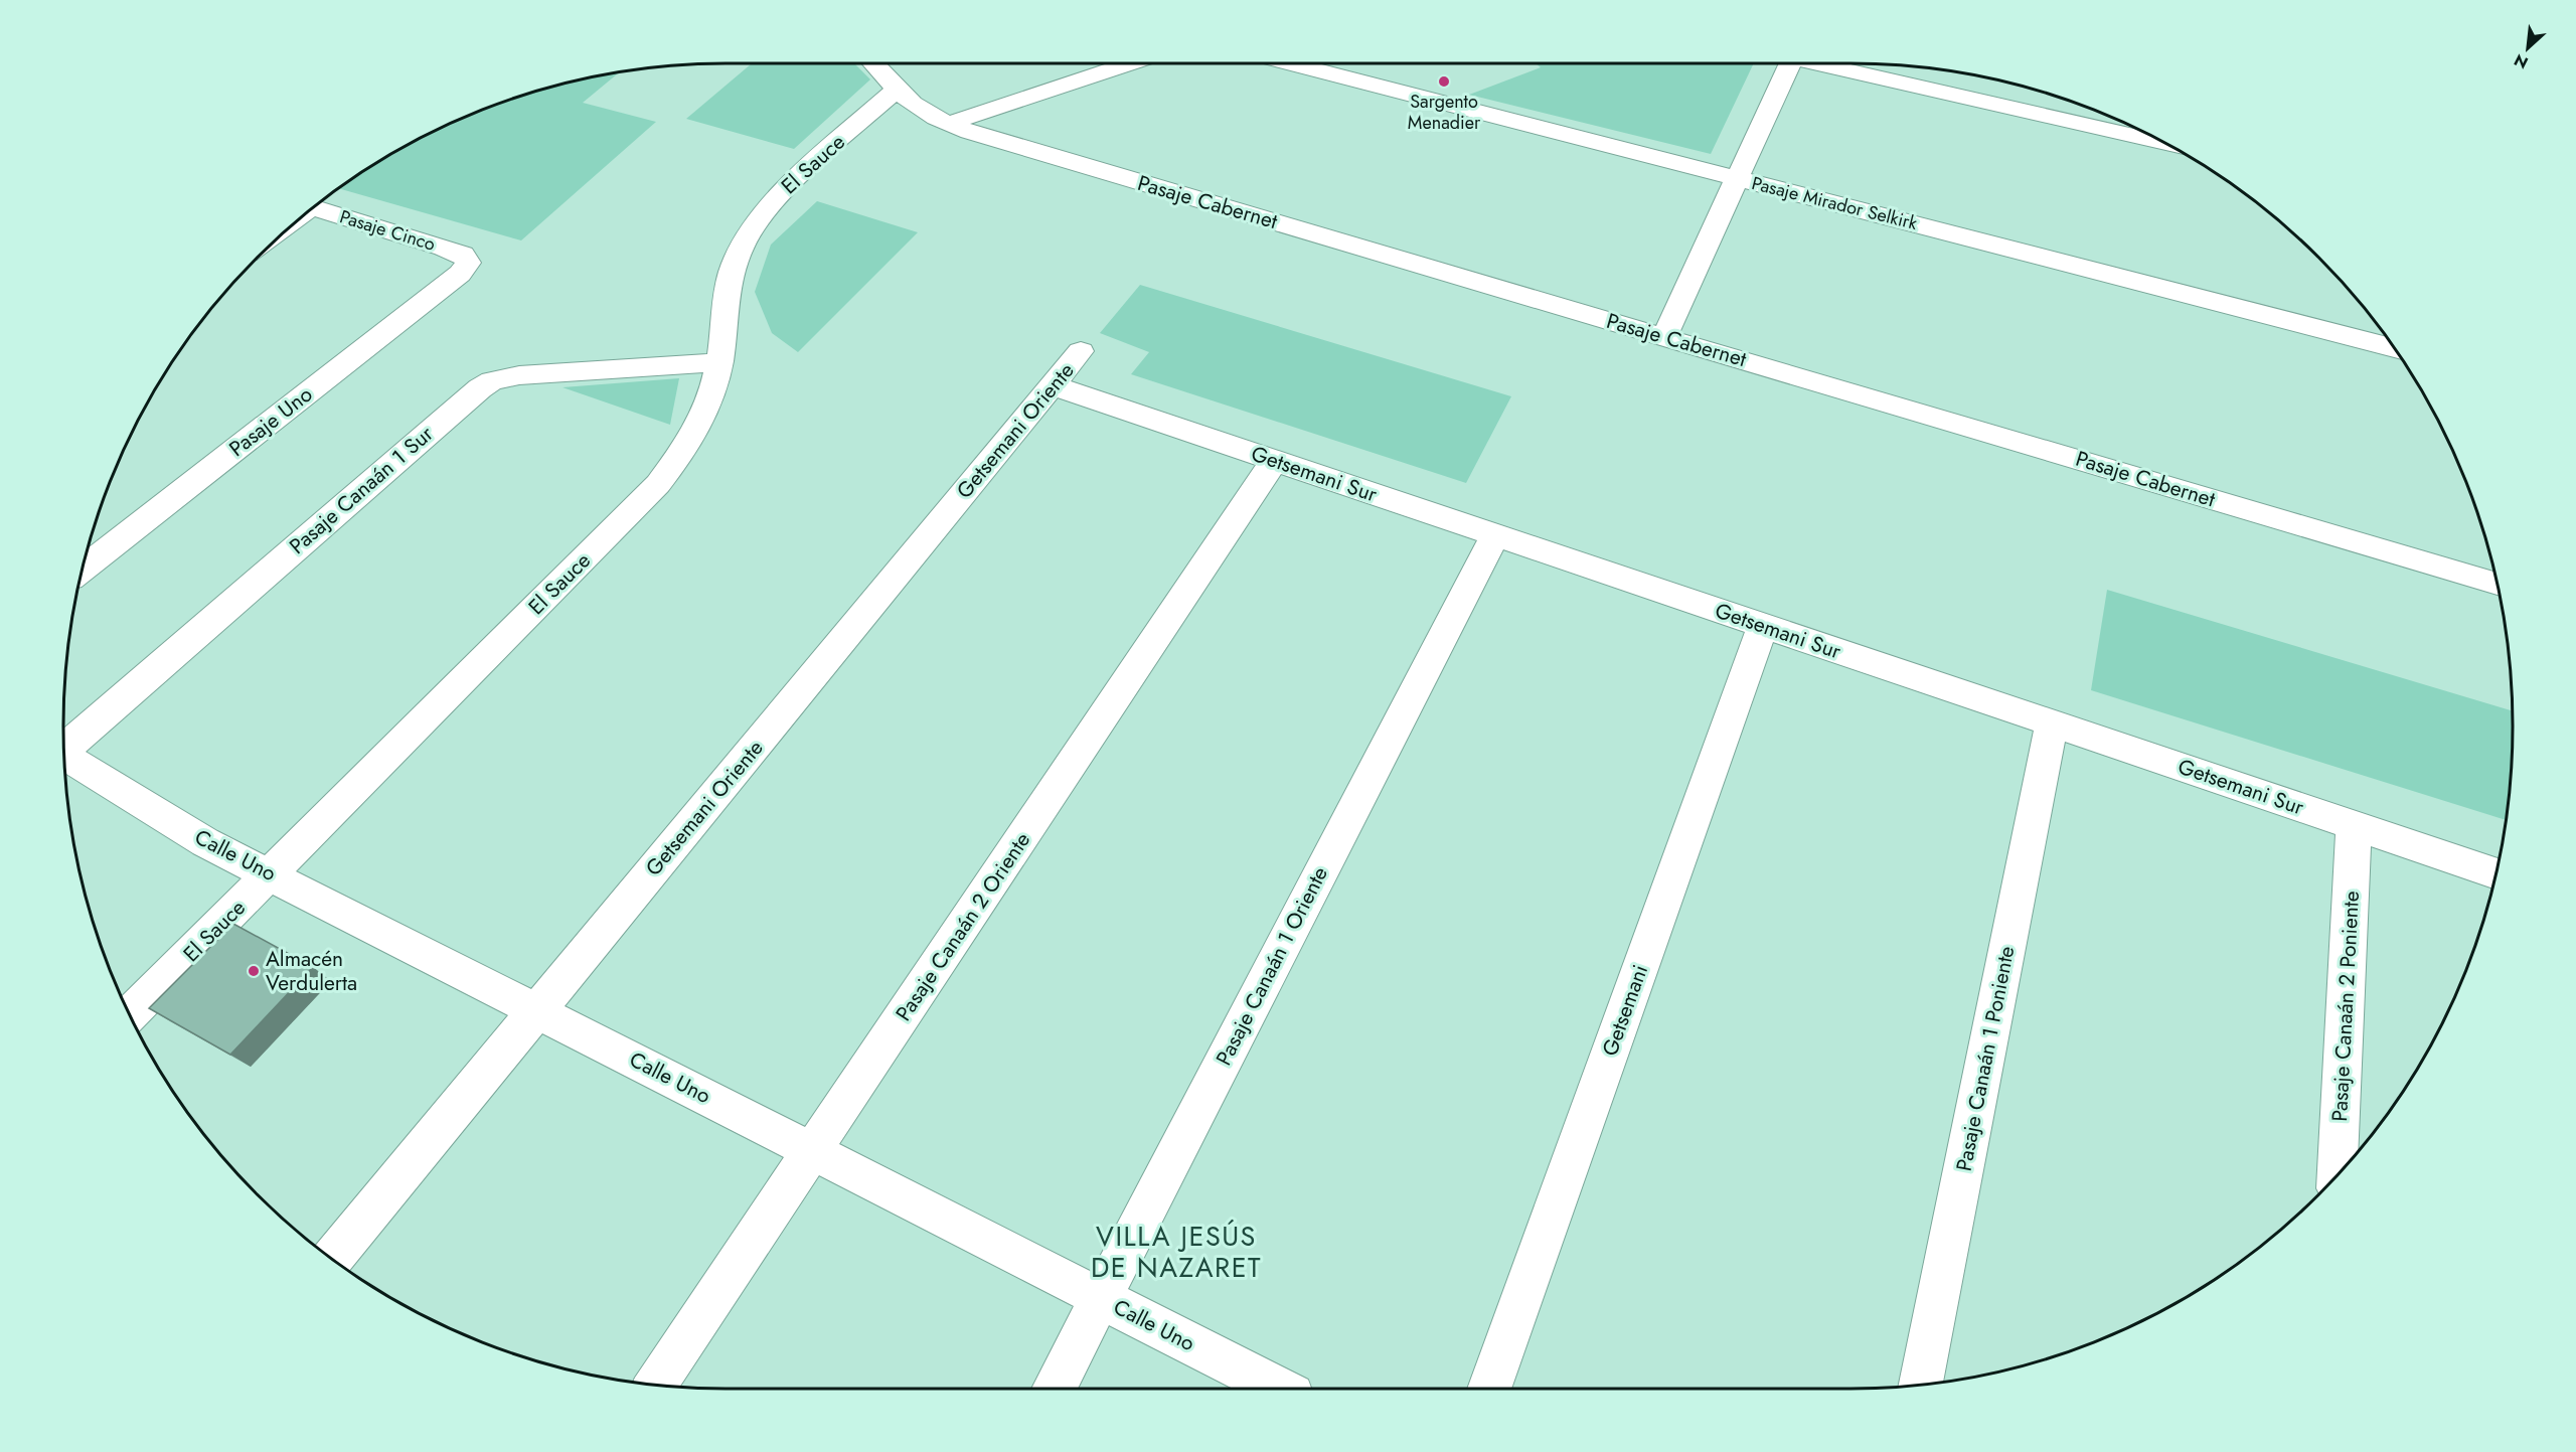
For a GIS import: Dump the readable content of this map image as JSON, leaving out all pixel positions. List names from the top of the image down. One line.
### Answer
{"streets":{"street":["El Sauce","Pasaje Cabernet","Pasaje Mirador Selkirk","Pasaje Cinco","Pasaje Uno","Getsemani Oriente","Getsemani Sur","Pasaje Canaán 1 Sur","Calle Uno","Pasaje Canaán 2 Oriente","Pasaje Canaán 1 Oriente","Pasaje Canaán 2 Poniente","Getsemani","Pasaje Canaán 1 Poniente"]},"crossings":[["El Sauce","Pasaje Cabernet"],["El Sauce","Pasaje Canaán 1 Sur"],["El Sauce","Calle Uno"],["Pasaje Cinco","Pasaje Uno"],["Getsemani Oriente","Getsemani Sur"],["Getsemani Oriente","Calle Uno"],["Getsemani Sur","Pasaje Canaán 2 Oriente"],["Getsemani Sur","Pasaje Canaán 1 Oriente"],["Getsemani Sur","Pasaje Canaán 2 Poniente"],["Getsemani Sur","Getsemani"],["Getsemani Sur","Pasaje Canaán 1 Poniente"],["Calle Uno","Pasaje Canaán 2 Oriente"],["Calle Uno","Pasaje Canaán 1 Oriente"]],"districts":["VILLA JESÚS DE NAZARET"],"places":["Sargento Menadier","Almacén Verdulerta"],"north":"bottom left"}
